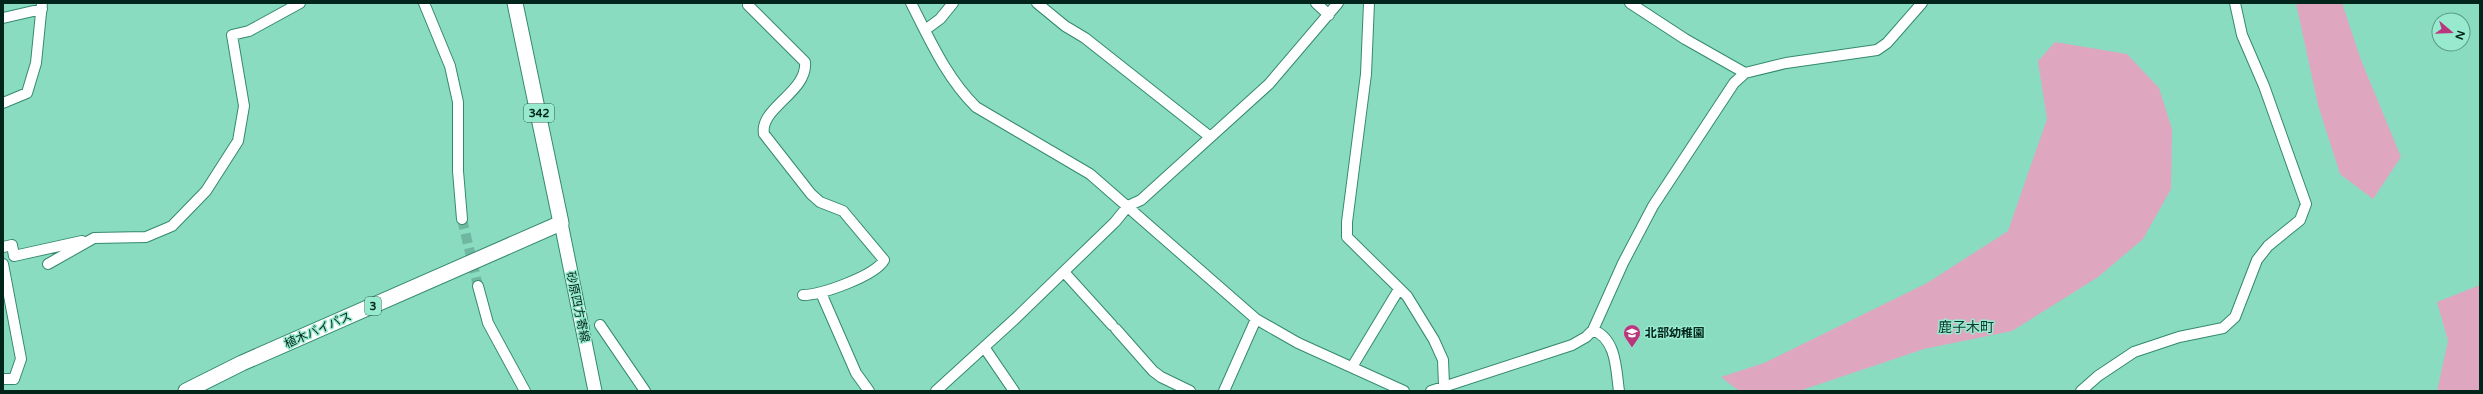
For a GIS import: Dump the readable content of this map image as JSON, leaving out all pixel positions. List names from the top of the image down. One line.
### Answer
{"streets":{"highway":["342","3","植木バイパス"],"main road":["砂原四方寄線"]},"crossings":[["342","砂原四方寄線"],["342","植木バイパス"],["砂原四方寄線","植木バイパス"]],"districts":["鹿子木町"],"places":{"school or university":["北部幼稚園"]},"north":"right"}
